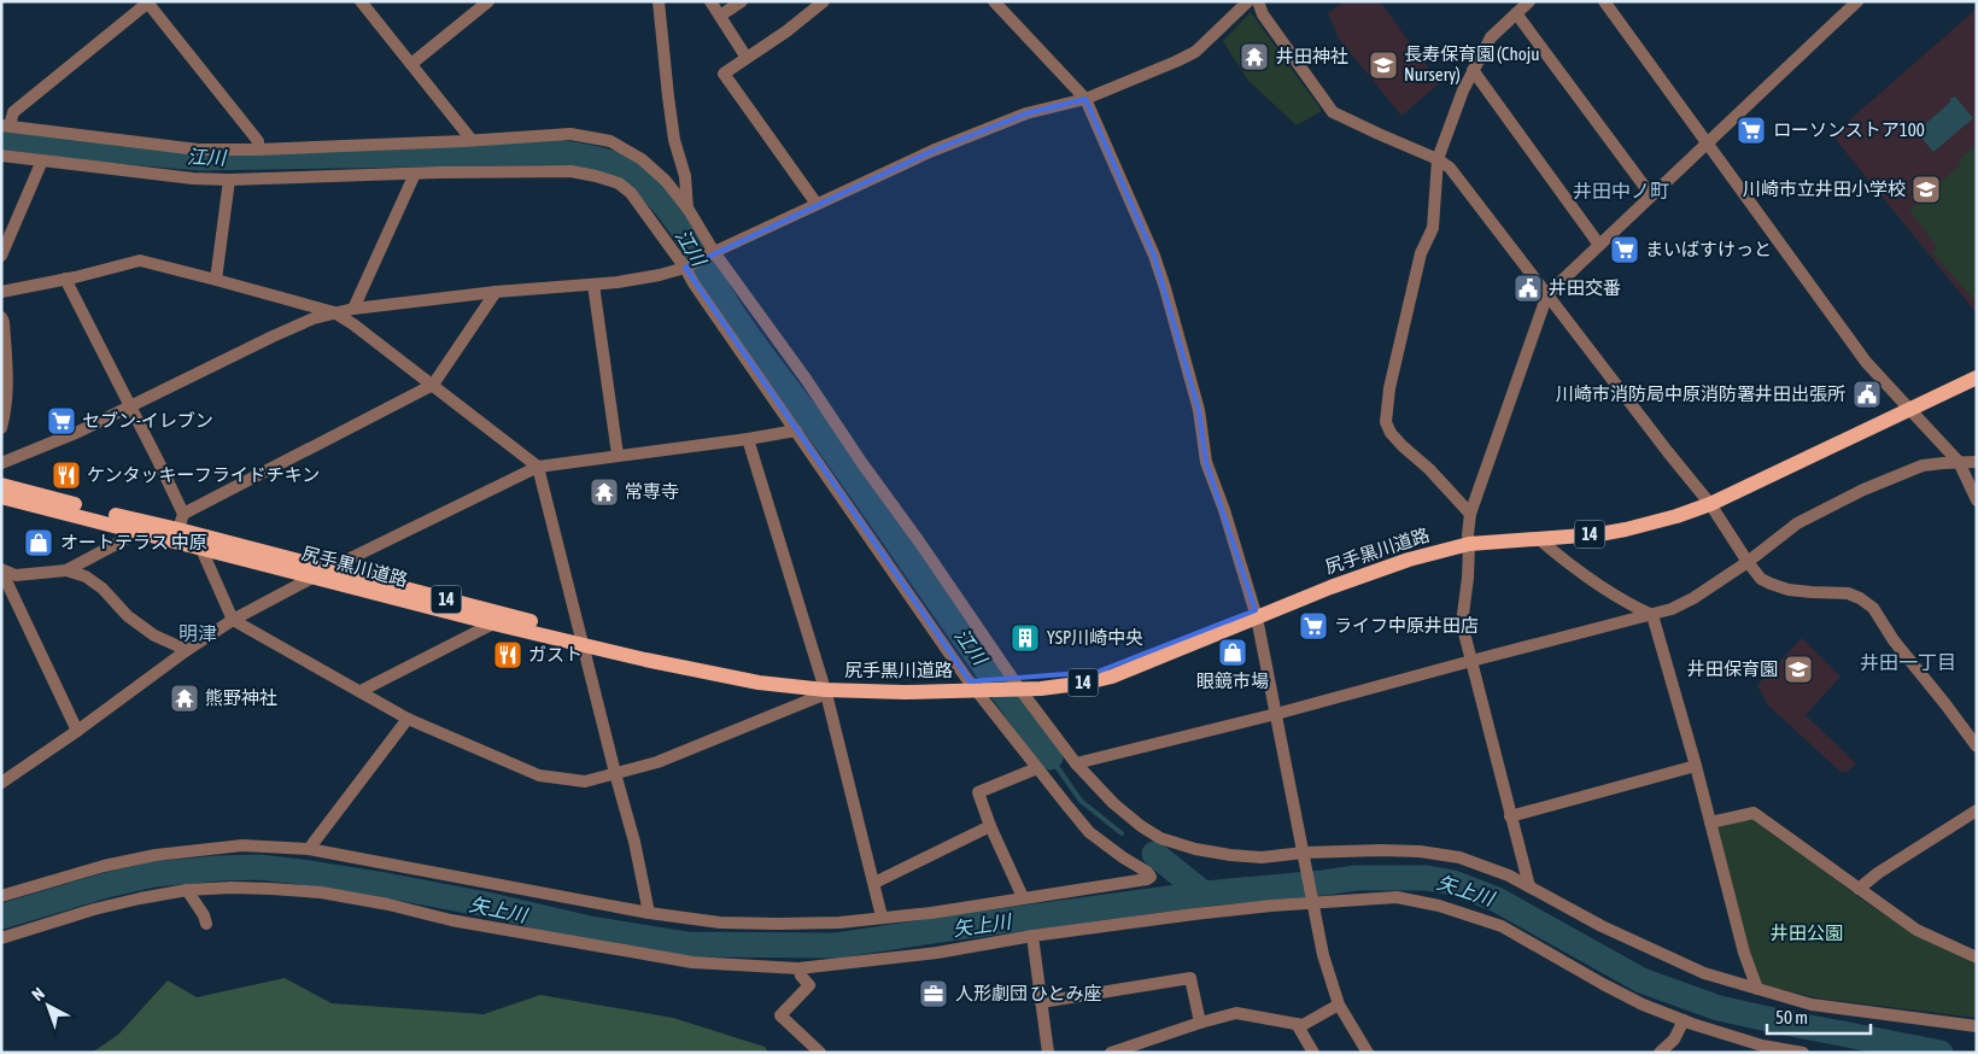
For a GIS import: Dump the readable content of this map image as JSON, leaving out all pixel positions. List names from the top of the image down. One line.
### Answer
{"streets":{"main road":["14","尻手黒川道路"]},"districts":["井田中ノ町","明津","井田一丁目"],"water":["江川","矢上川"],"parks":["井田公園"],"places":{"temple":["井田神社","常専寺","熊野神社"],"school or university":["長寿保育園 (Choju Nursery)","川崎市立井田小学校","井田保育園"],"supermarket":["ローソンストア100","まいばすけっと","セブン-イレブン","ライフ中原井田店"],"public building":["井田交番","川崎市消防局中原消防署井田出張所"],"restaurant":["ケンタッキーフライドチキン","ガスト"],"shop":["オートテラス 中原","眼鏡市場"],"building":["YSP川崎中央"],"office":["人形劇団 ひとみ座"]},"scale_bar":"50 m","north":"top left"}
